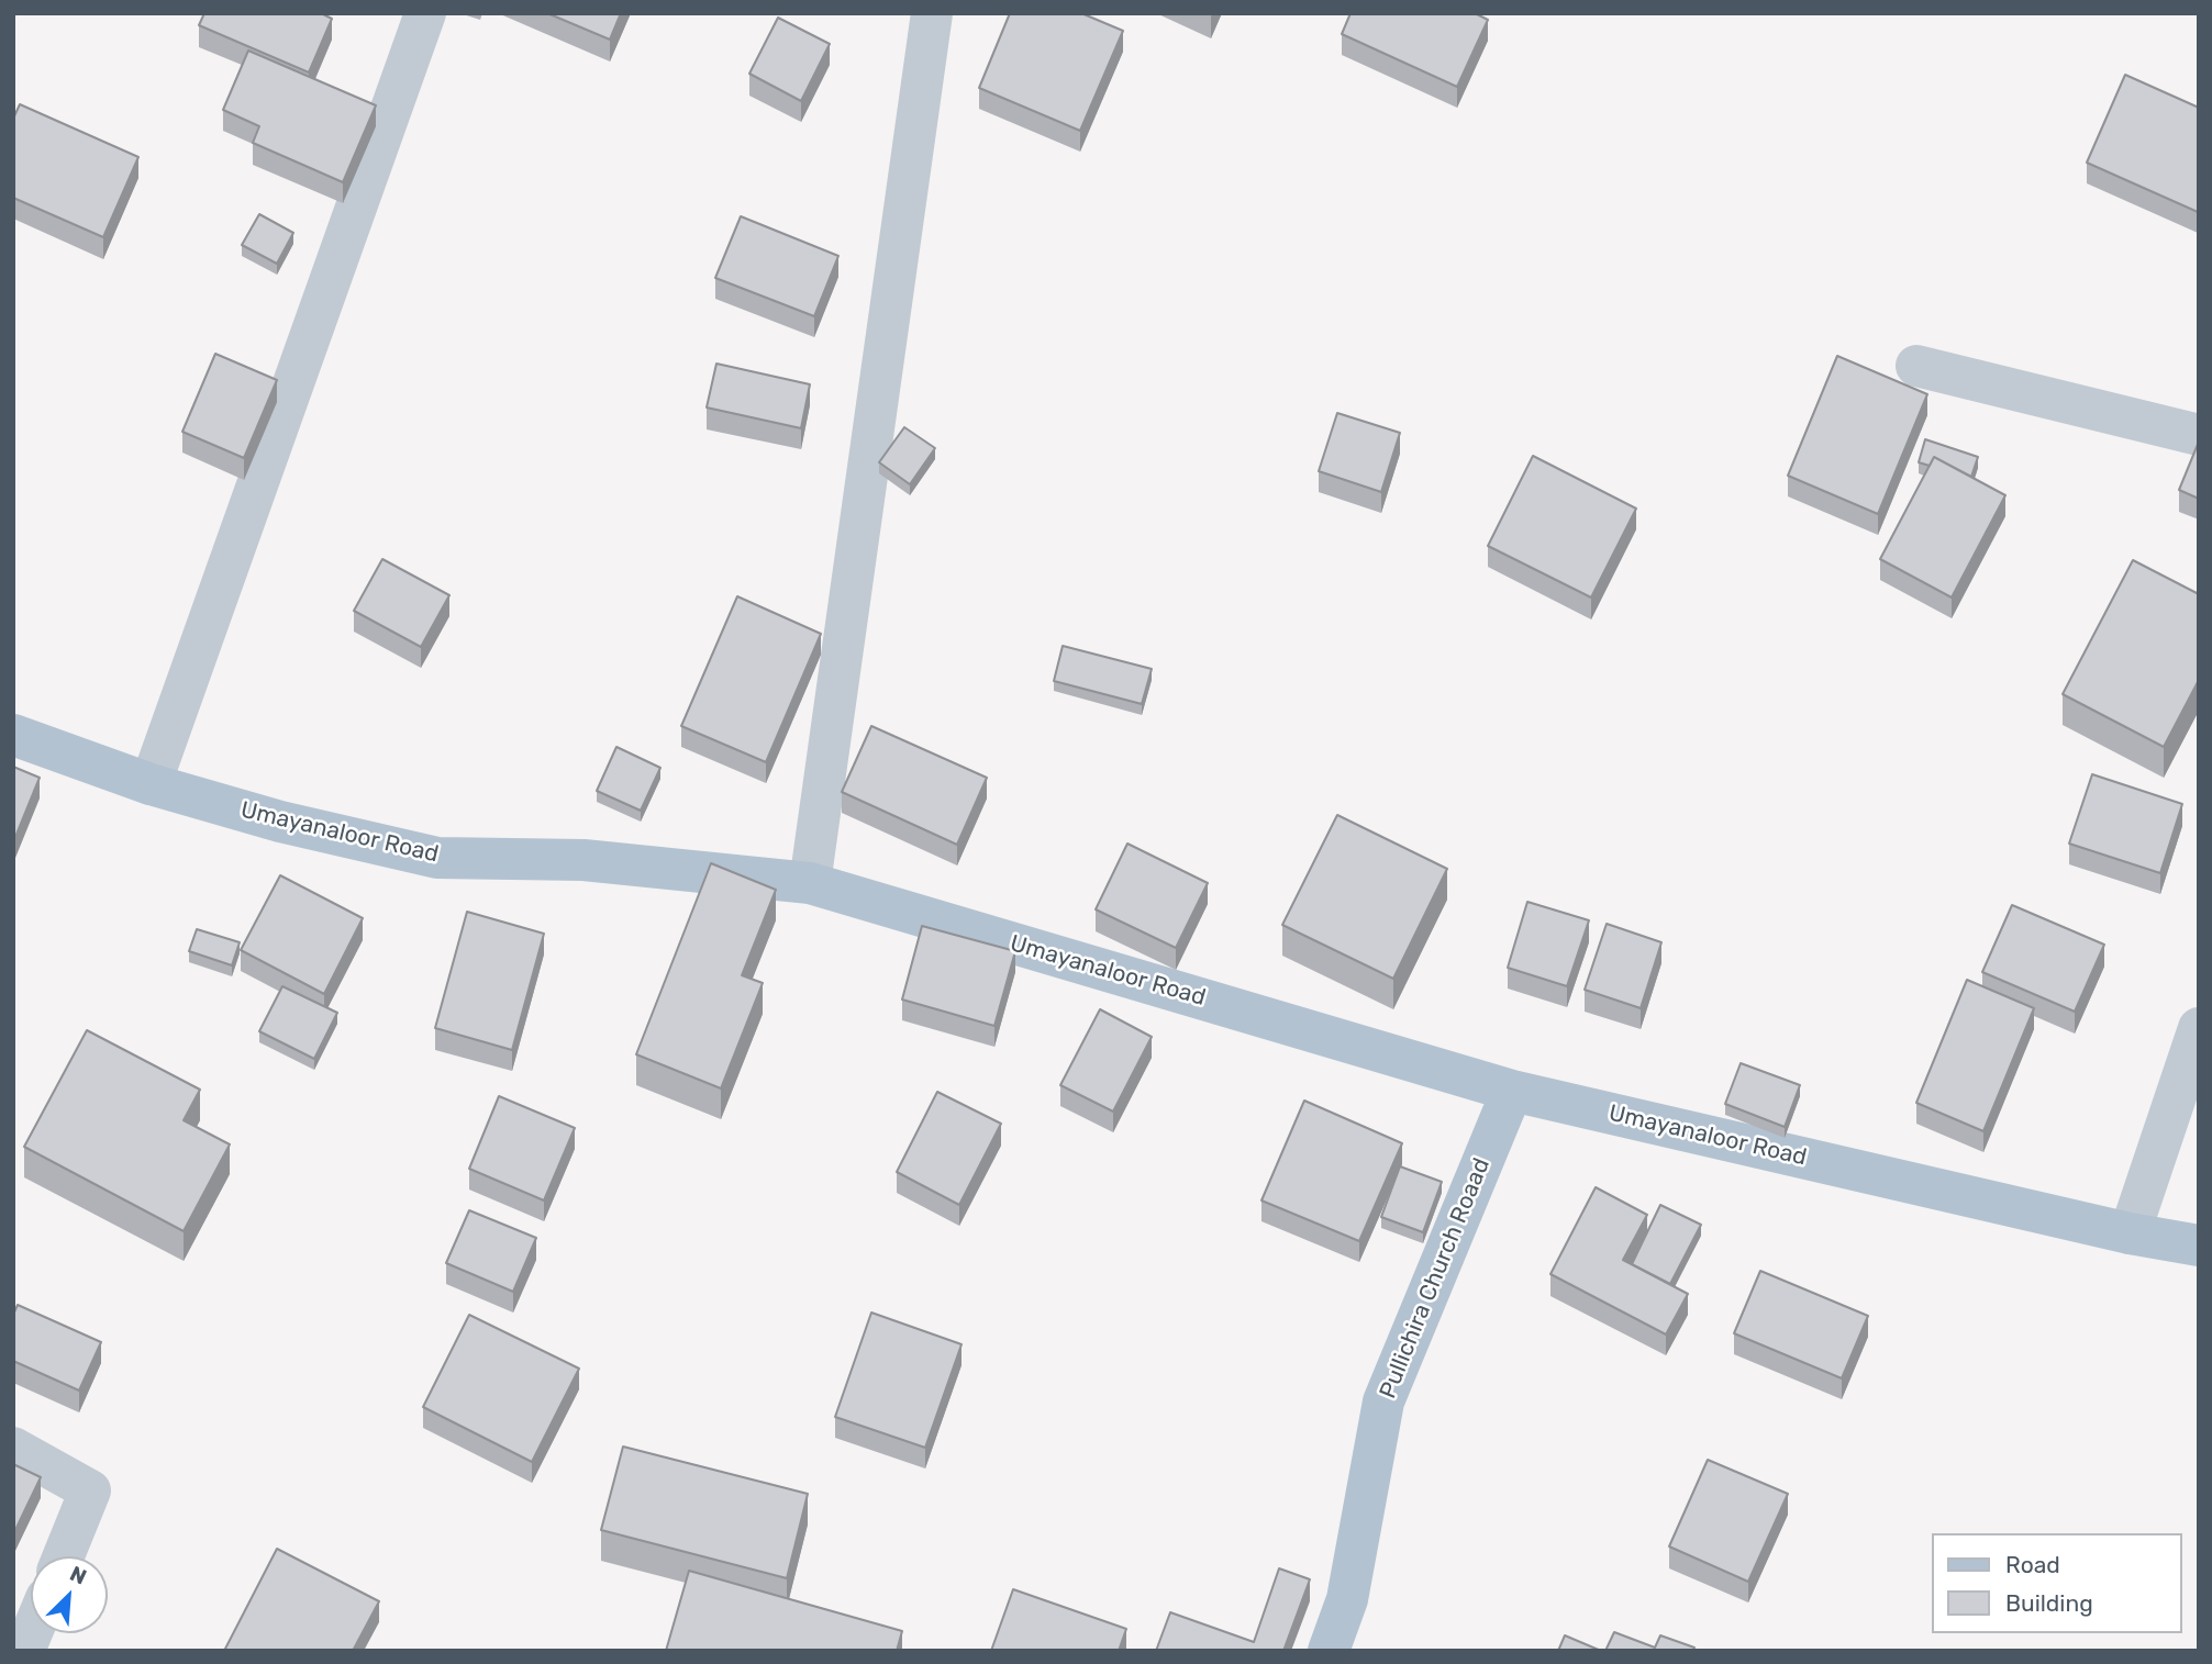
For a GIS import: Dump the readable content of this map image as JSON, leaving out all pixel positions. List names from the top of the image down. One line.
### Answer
{"streets":{"main road":["Umayanaloor Road","Pullichira Church Roaad"]},"crossings":[["Umayanaloor Road","Pullichira Church Roaad"]],"legend":["Road","Building"],"north":"top right"}
